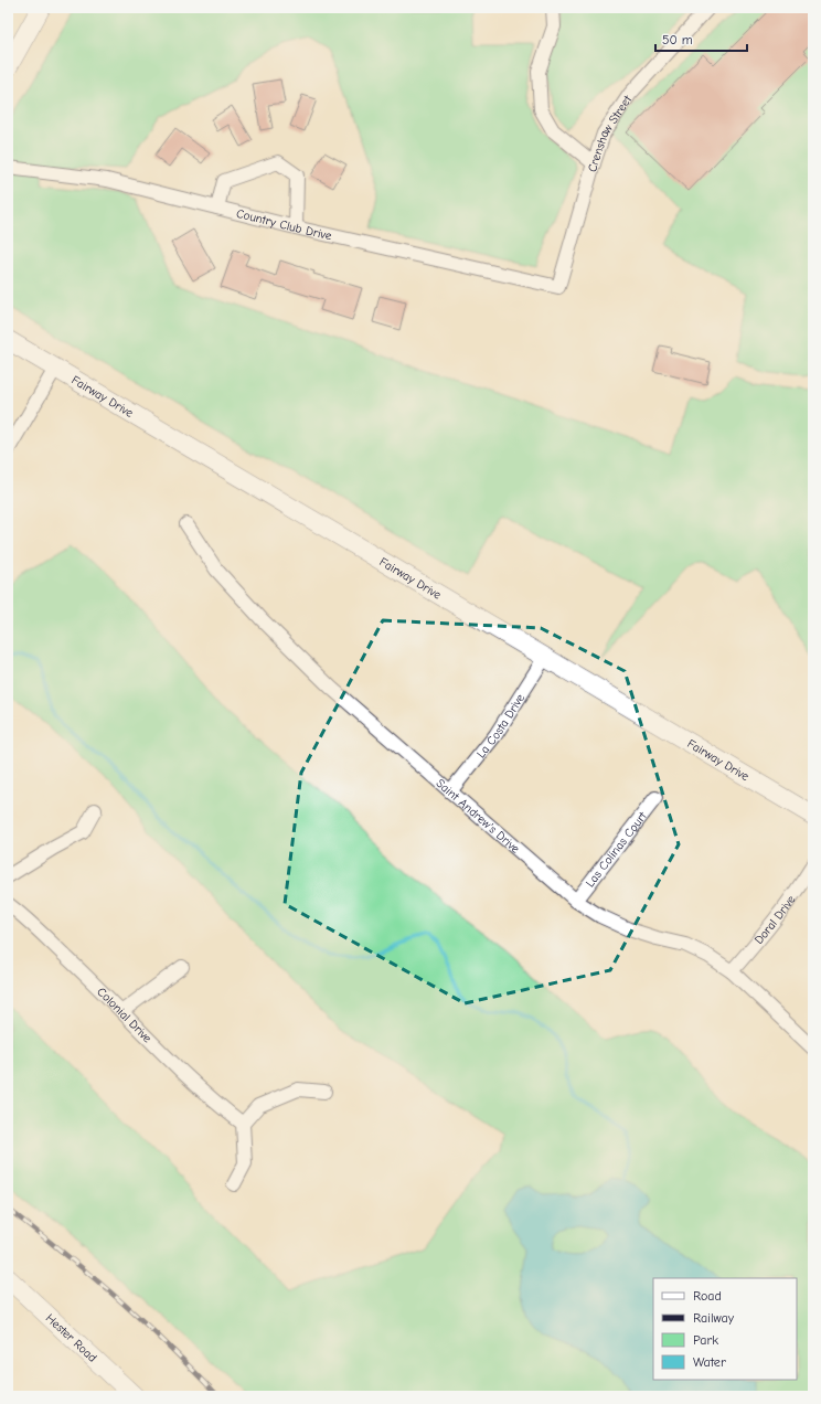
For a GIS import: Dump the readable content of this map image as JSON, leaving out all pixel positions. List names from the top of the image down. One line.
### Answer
{"streets":{"main road":["Fairway Drive","Hester Road"],"street":["Crenshaw Street","Country Club Drive","La Costa Drive","Saint Andrew's Drive","Las Colinas Court","Doral Drive","Colonial Drive"]},"crossings":[["Crenshaw Street","Country Club Drive"],["Fairway Drive","La Costa Drive"],["La Costa Drive","Saint Andrew's Drive"],["Saint Andrew's Drive","Las Colinas Court"],["Saint Andrew's Drive","Doral Drive"]],"legend":["Road","Railway","Park","Water"],"scale_bar":"50 m"}
